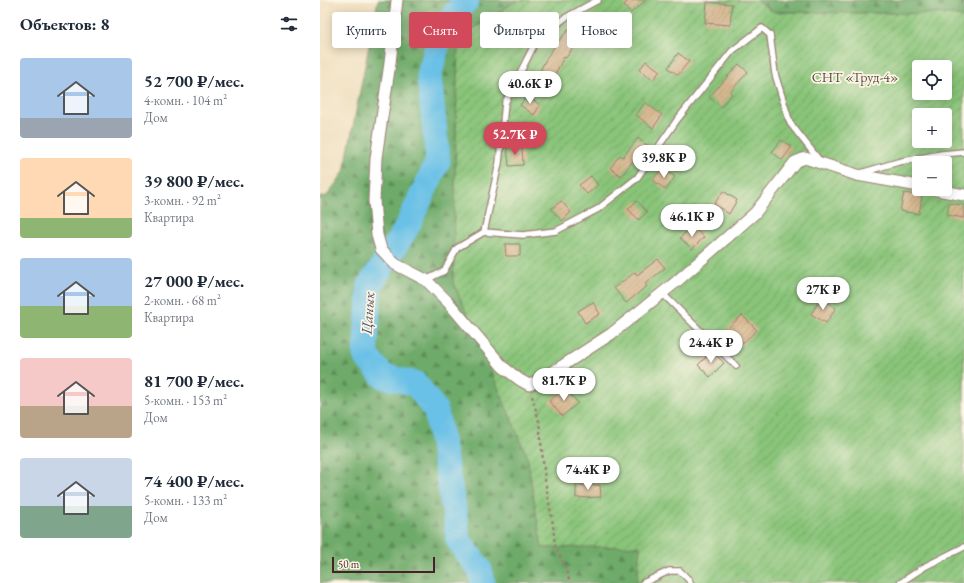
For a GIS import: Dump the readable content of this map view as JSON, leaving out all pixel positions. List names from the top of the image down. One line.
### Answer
{"water":["Цанык"],"parks":["СНТ «Труд-4»"],"scale_bar":"50 m","page":{"heading":"Объектов: 8","chip":["Купить","Снять","Фильтры","Новое"],"list":[{"name":"52 700 ₽/мес.","note":"4-комн. · 104 m² · Дом"},{"name":"39 800 ₽/мес.","note":"3-комн. · 92 m² · Квартира"},{"name":"27 000 ₽/мес.","note":"2-комн. · 68 m² · Квартира"},{"name":"81 700 ₽/мес.","note":"5-комн. · 153 m² · Дом"},{"name":"74 400 ₽/мес.","note":"5-комн. · 133 m² · Дом"}],"map_buttons":["+","−"],"price":["40.6K ₽","52.7K ₽","39.8K ₽","46.1K ₽","27K ₽","24.4K ₽","81.7K ₽","74.4K ₽"],"scale":"50 m"}}
